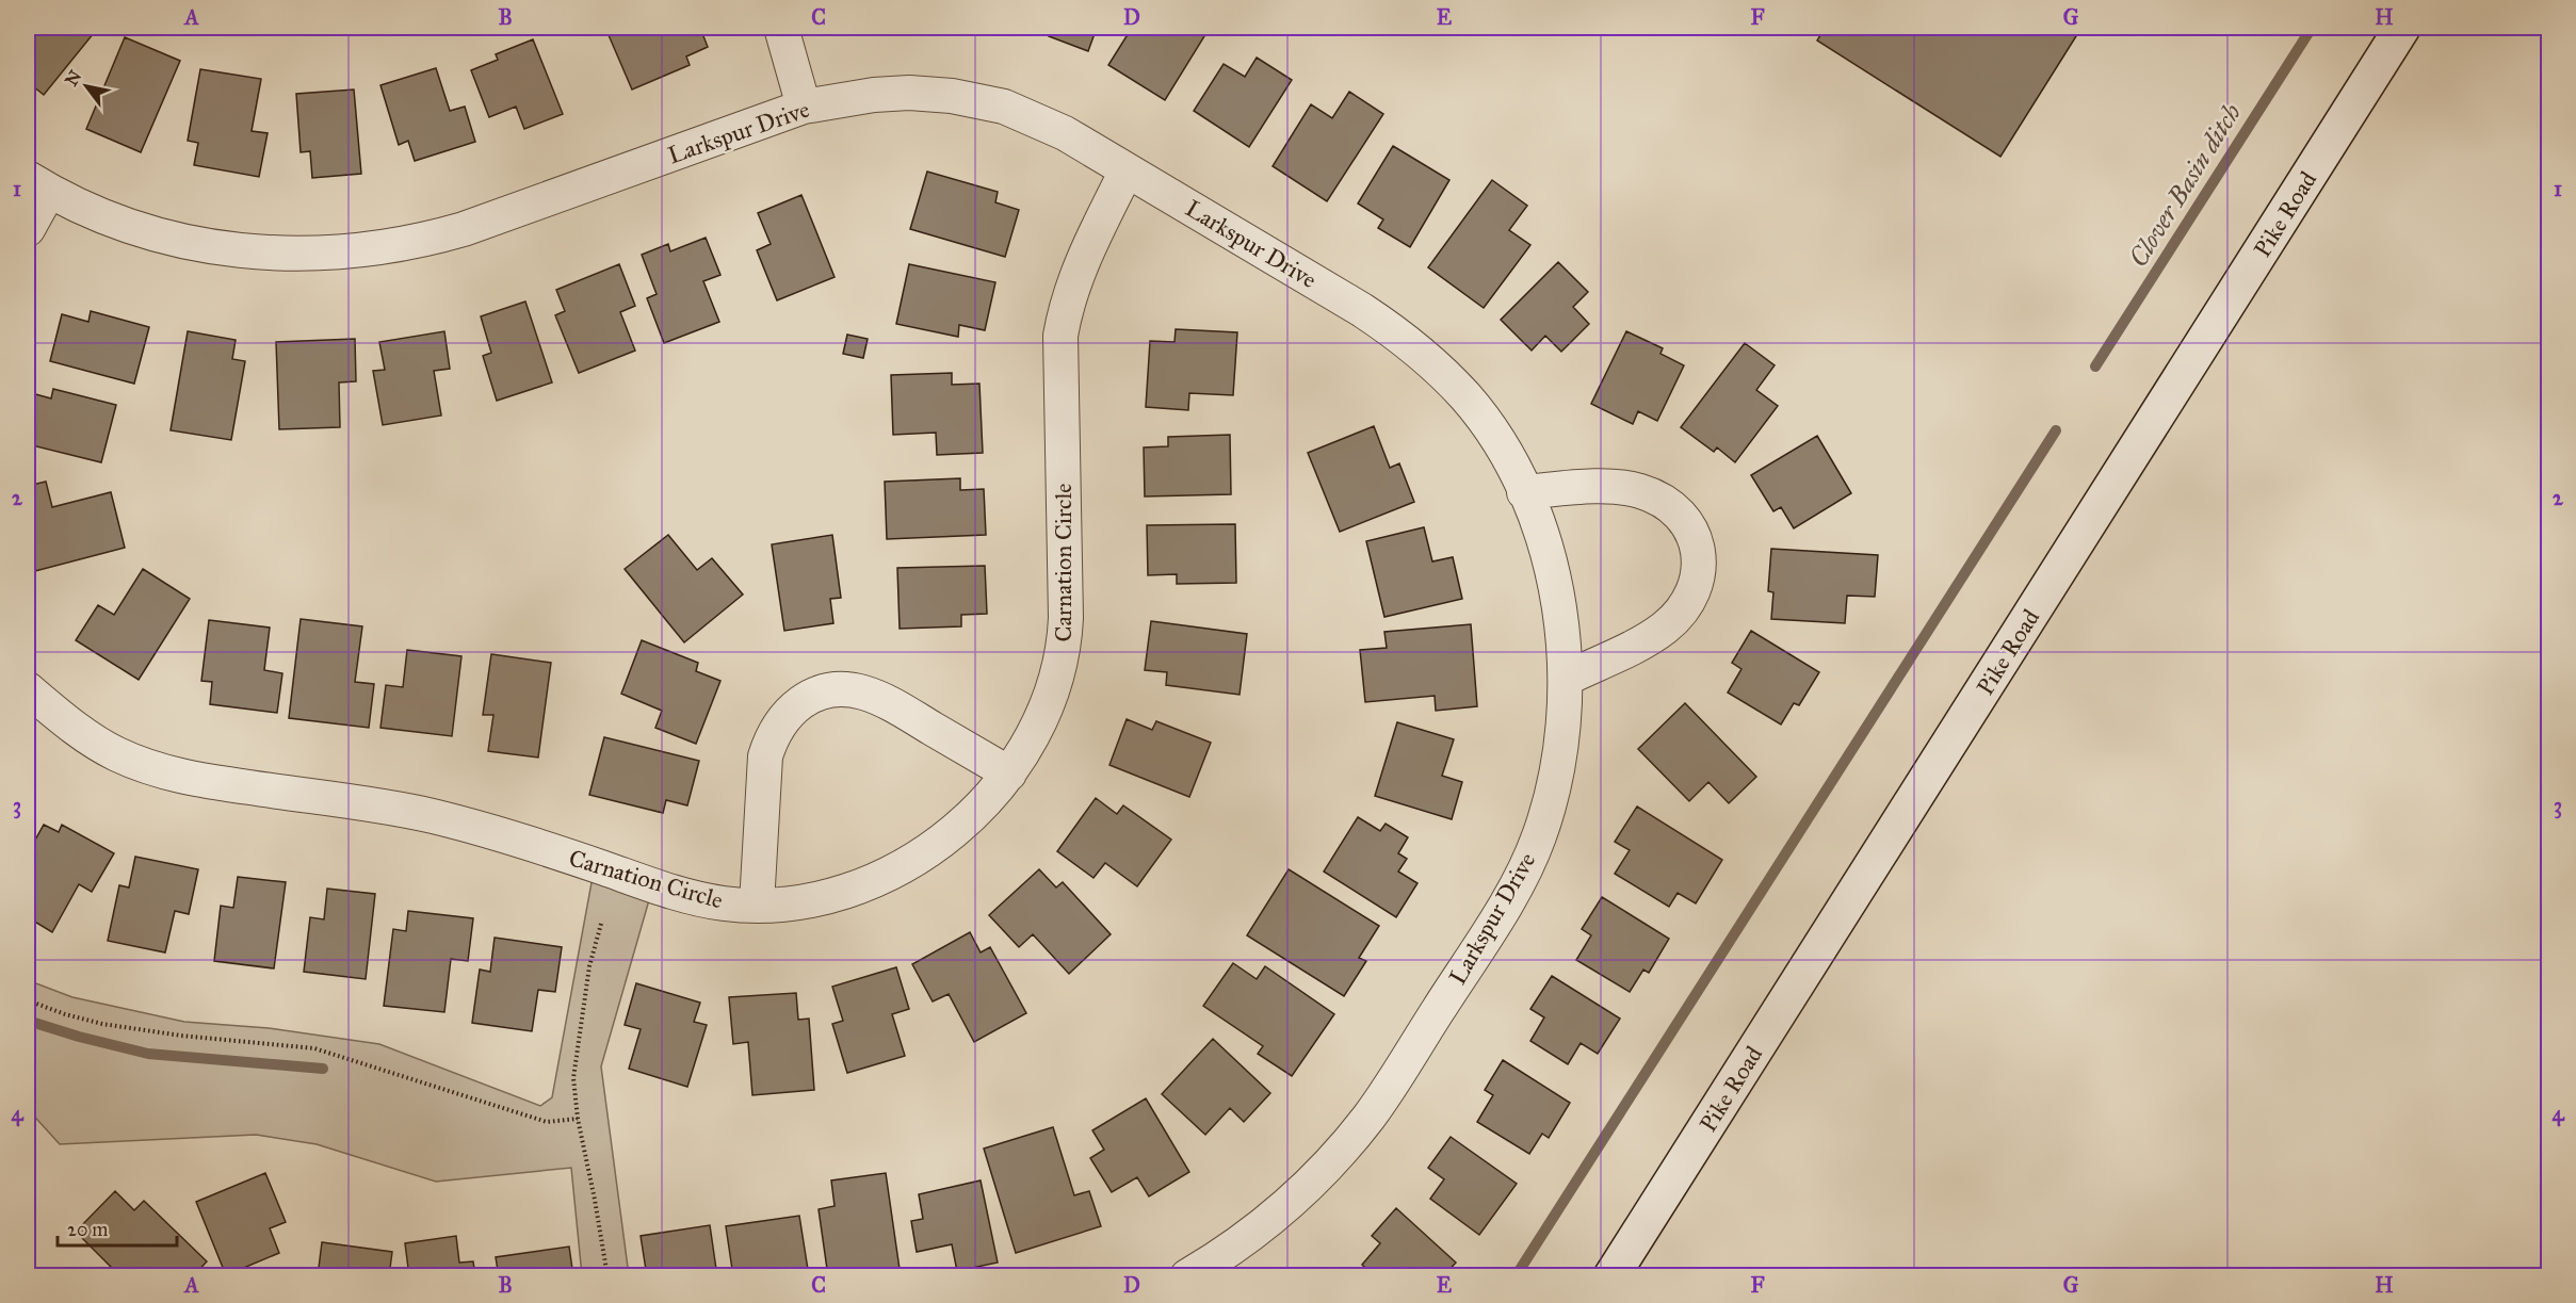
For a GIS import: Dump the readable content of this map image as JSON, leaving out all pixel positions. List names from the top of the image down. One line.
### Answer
{"streets":{"street":["Larkspur Drive","Pike Road","Carnation Circle"]},"crossings":[["Larkspur Drive","Carnation Circle"]],"water":["Clover Basin ditch"],"scale_bar":"20 m","north":"top left","grid":{"columns":["A","B","C","D","E","F","G","H"],"rows":["1","2","3","4"]}}
